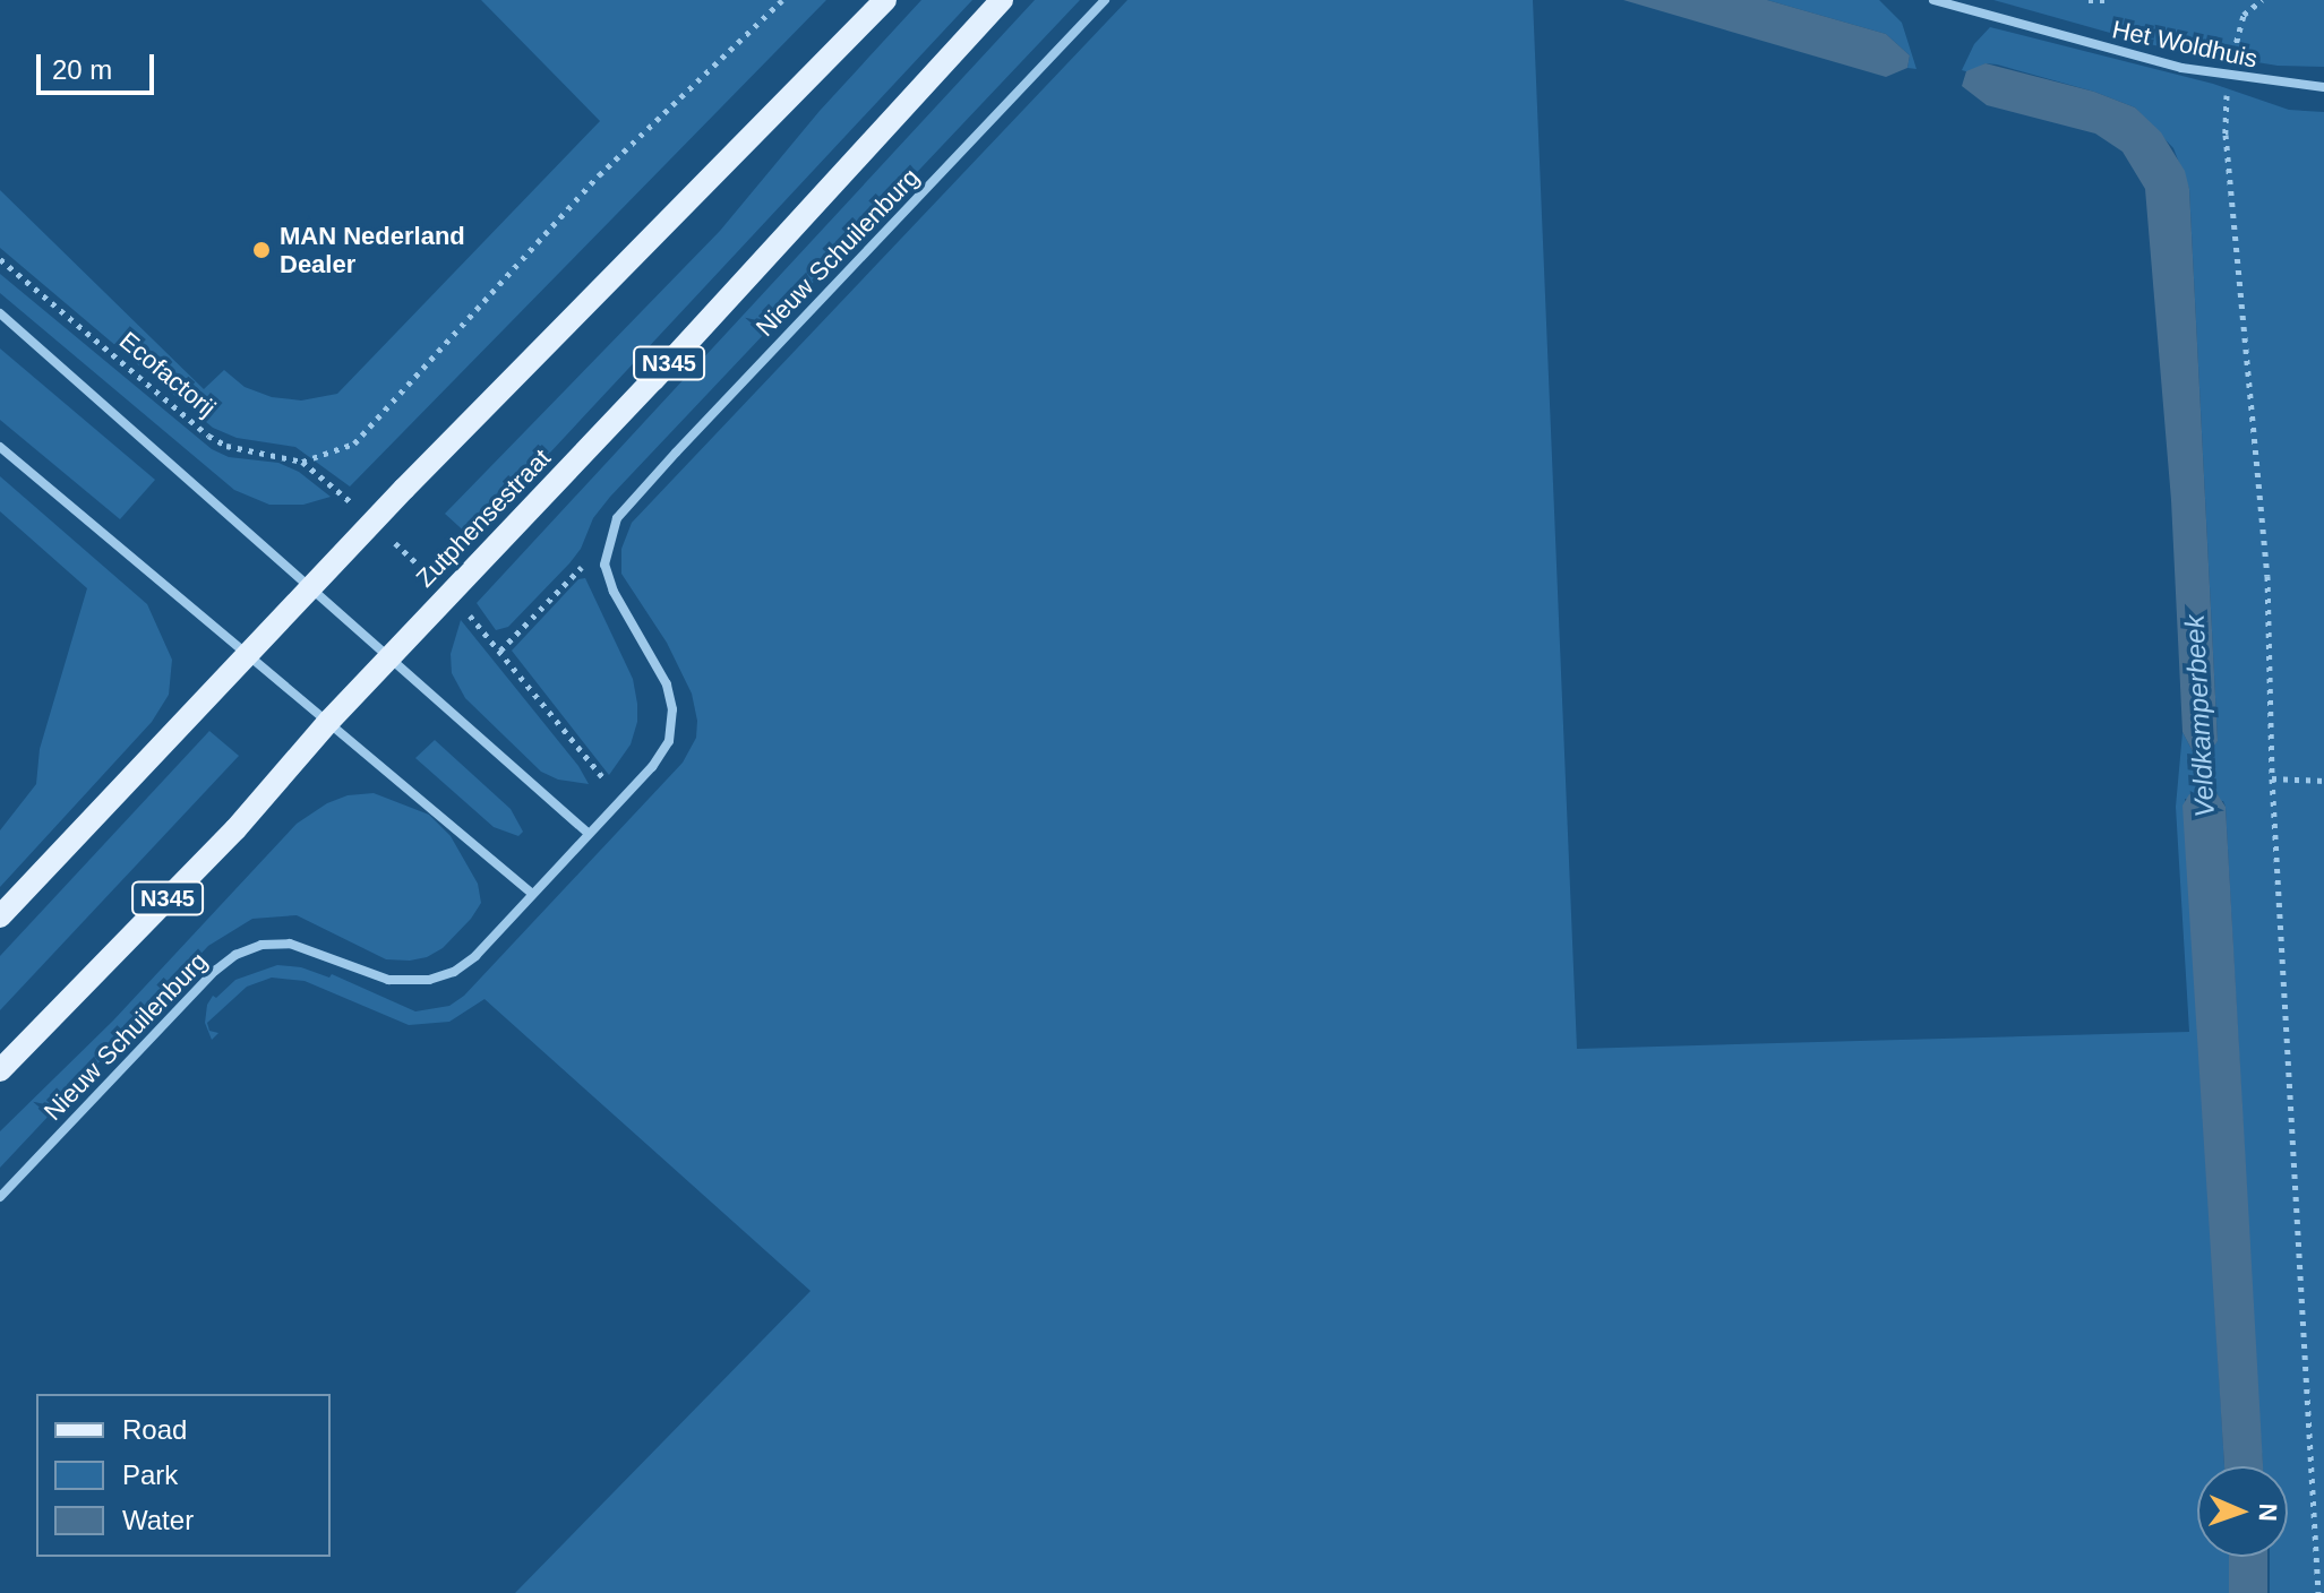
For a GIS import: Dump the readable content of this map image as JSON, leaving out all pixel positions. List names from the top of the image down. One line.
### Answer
{"streets":{"main road":["N345","Zutphensestraat"],"street":["Het Woldhuis","Nieuw Schuilenburg"],"path":["Ecofactorij"]},"crossings":[["Ecofactorij","Zutphensestraat"]],"water":["Veldkamperbeek"],"places":["MAN Nederland Dealer"],"legend":["Road","Park","Water"],"scale_bar":"20 m","north":"right"}
